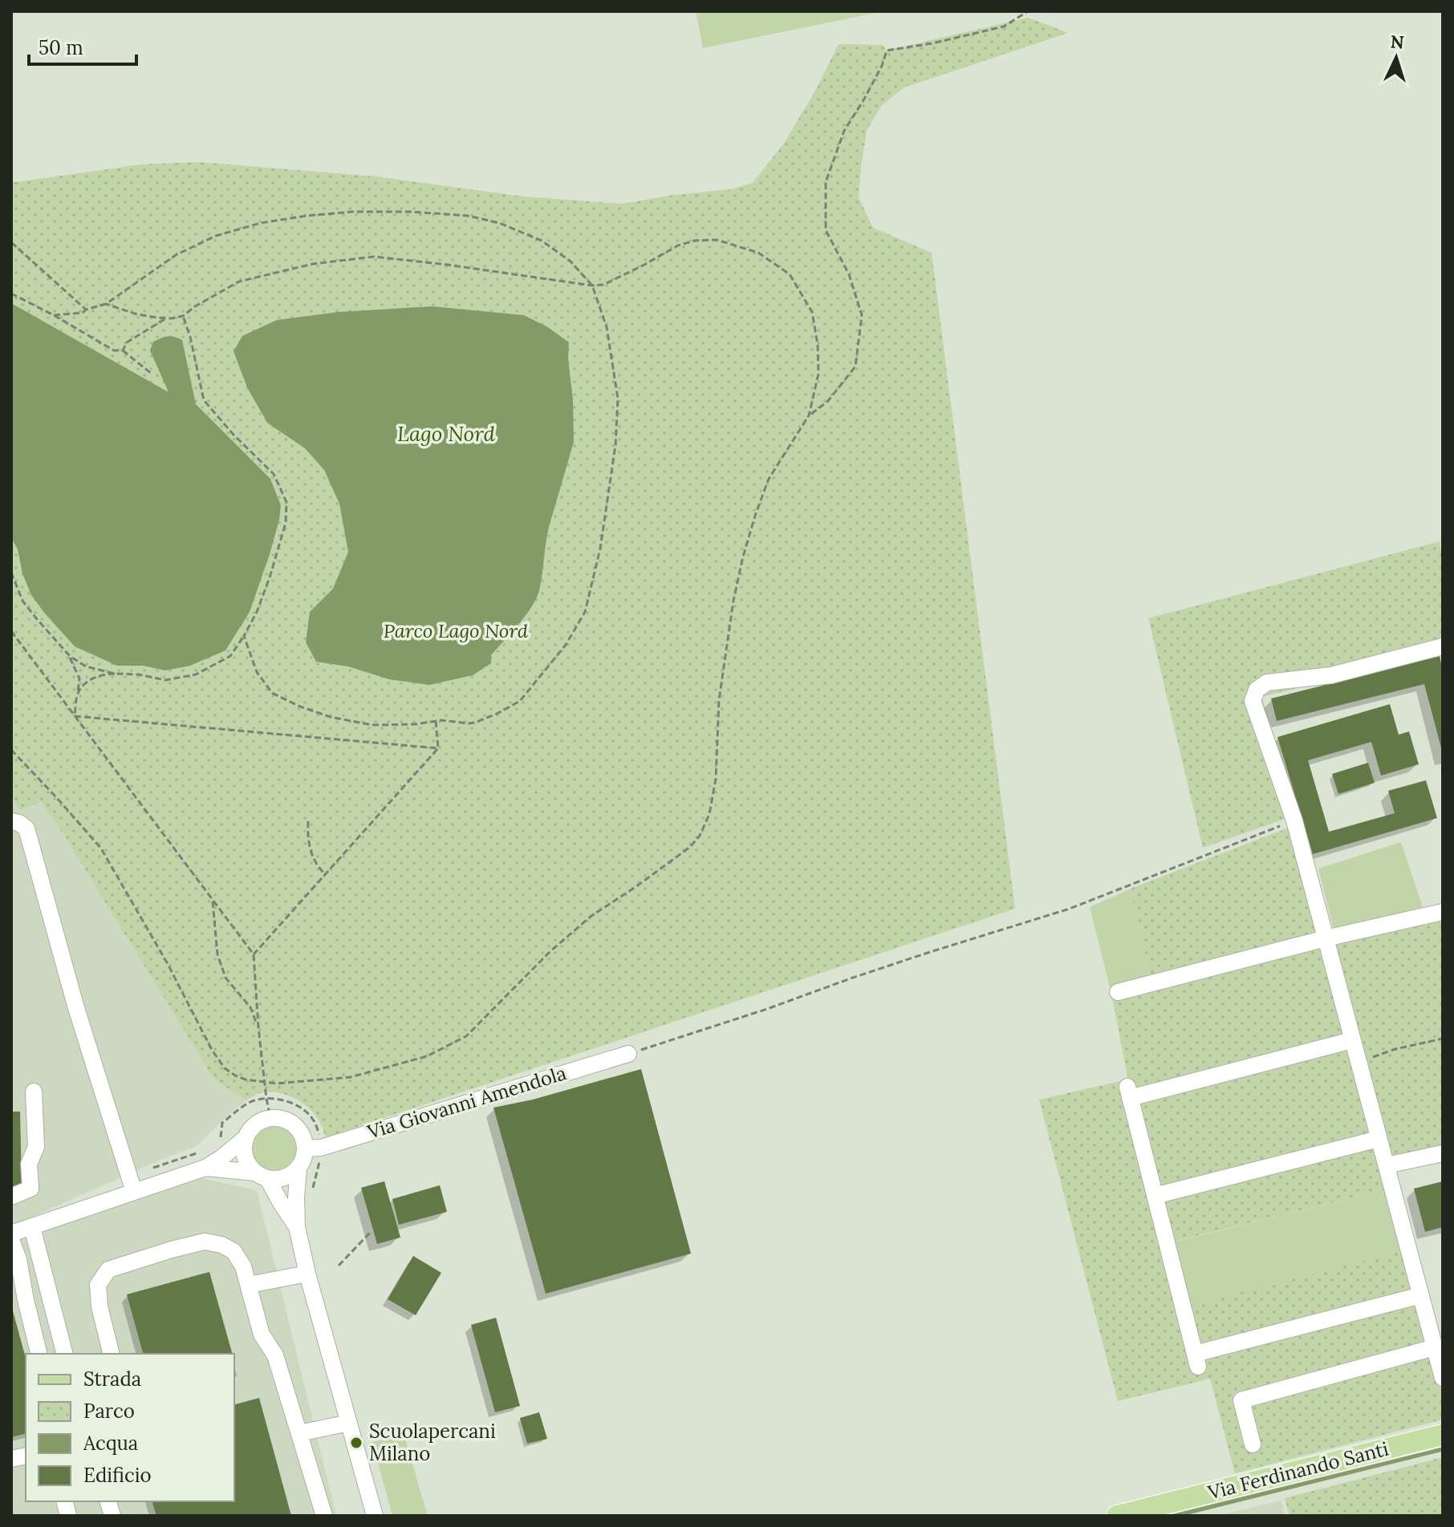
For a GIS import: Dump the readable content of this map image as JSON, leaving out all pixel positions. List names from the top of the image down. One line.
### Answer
{"streets":{"main road":["Via Ferdinando Santi"],"street":["Via Giovanni Amendola"]},"water":["Lago Nord"],"parks":["Parco Lago Nord"],"places":["Scuolapercani Milano"],"legend":["Strada","Parco","Acqua","Edificio"],"scale_bar":"50 m","north":"top"}
